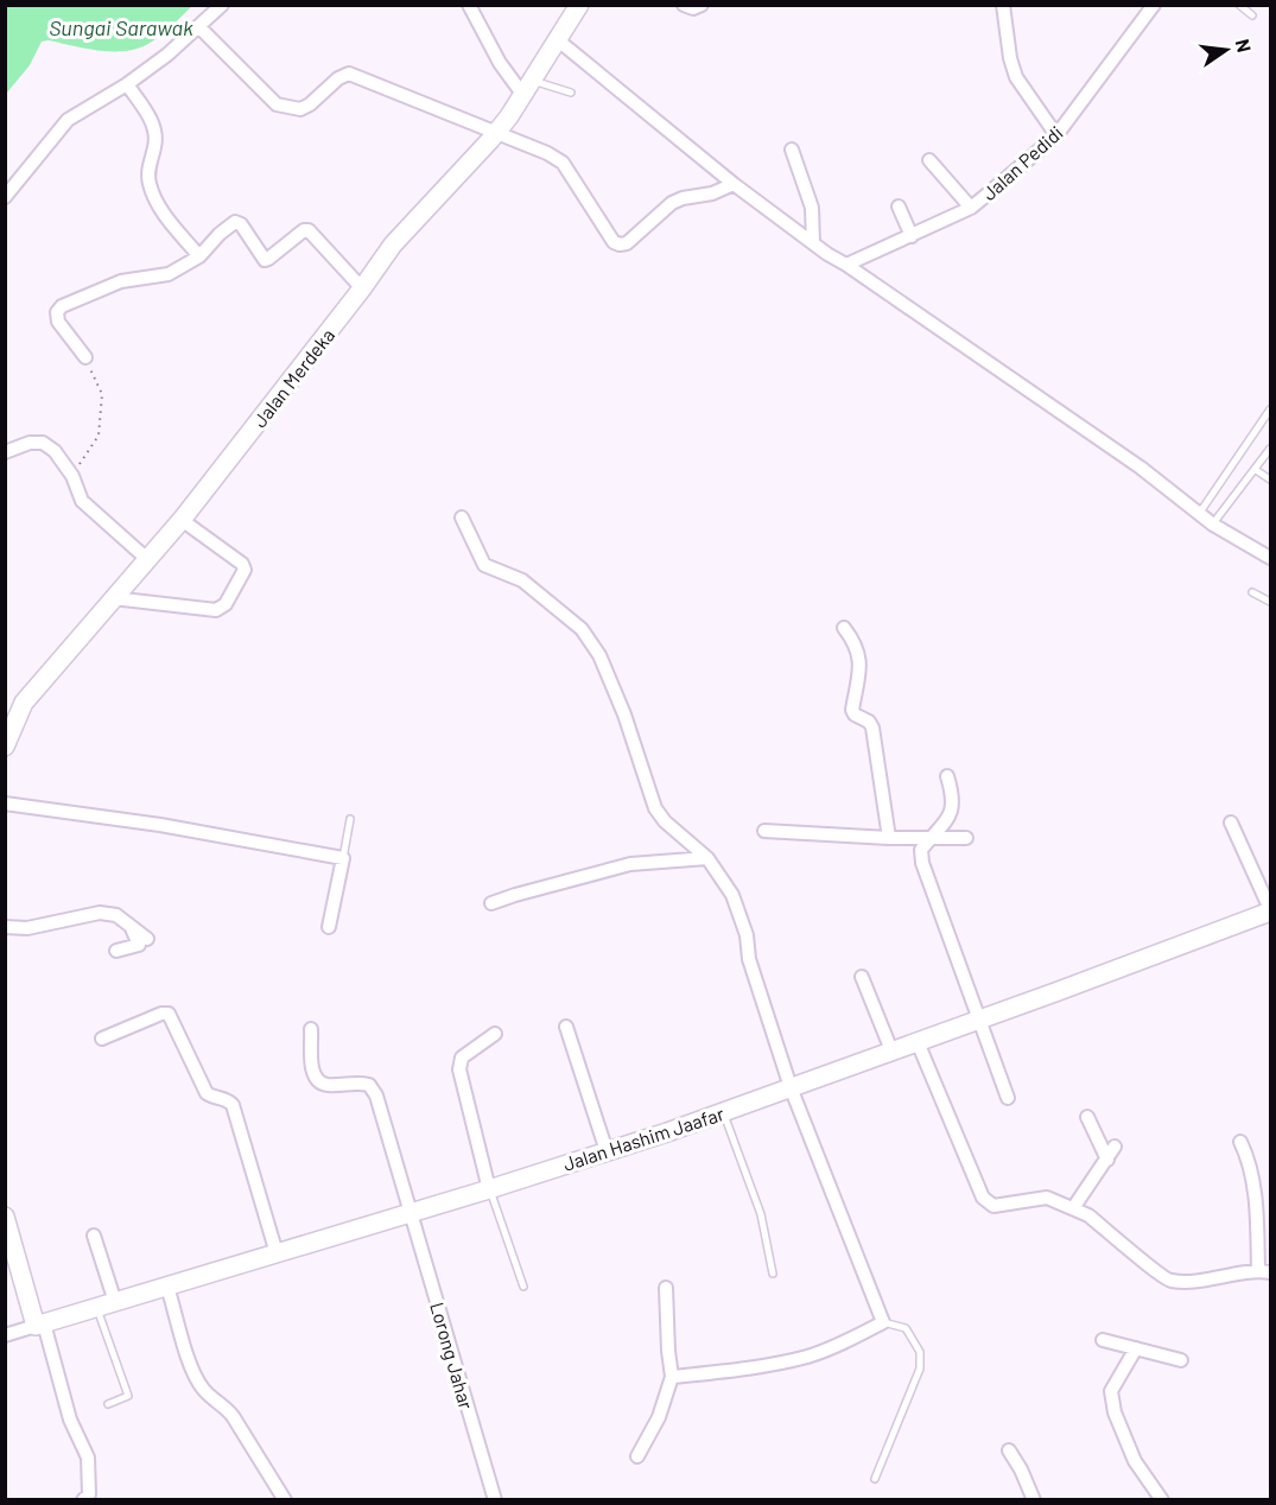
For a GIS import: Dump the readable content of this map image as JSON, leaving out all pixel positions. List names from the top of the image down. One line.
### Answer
{"streets":{"street":["Jalan Pedidi","Jalan Merdeka","Jalan Hashim Jaafar","Lorong Jahar"]},"crossings":[["Jalan Hashim Jaafar","Lorong Jahar"]],"water":["Sungai Sarawak"],"north":"right"}
